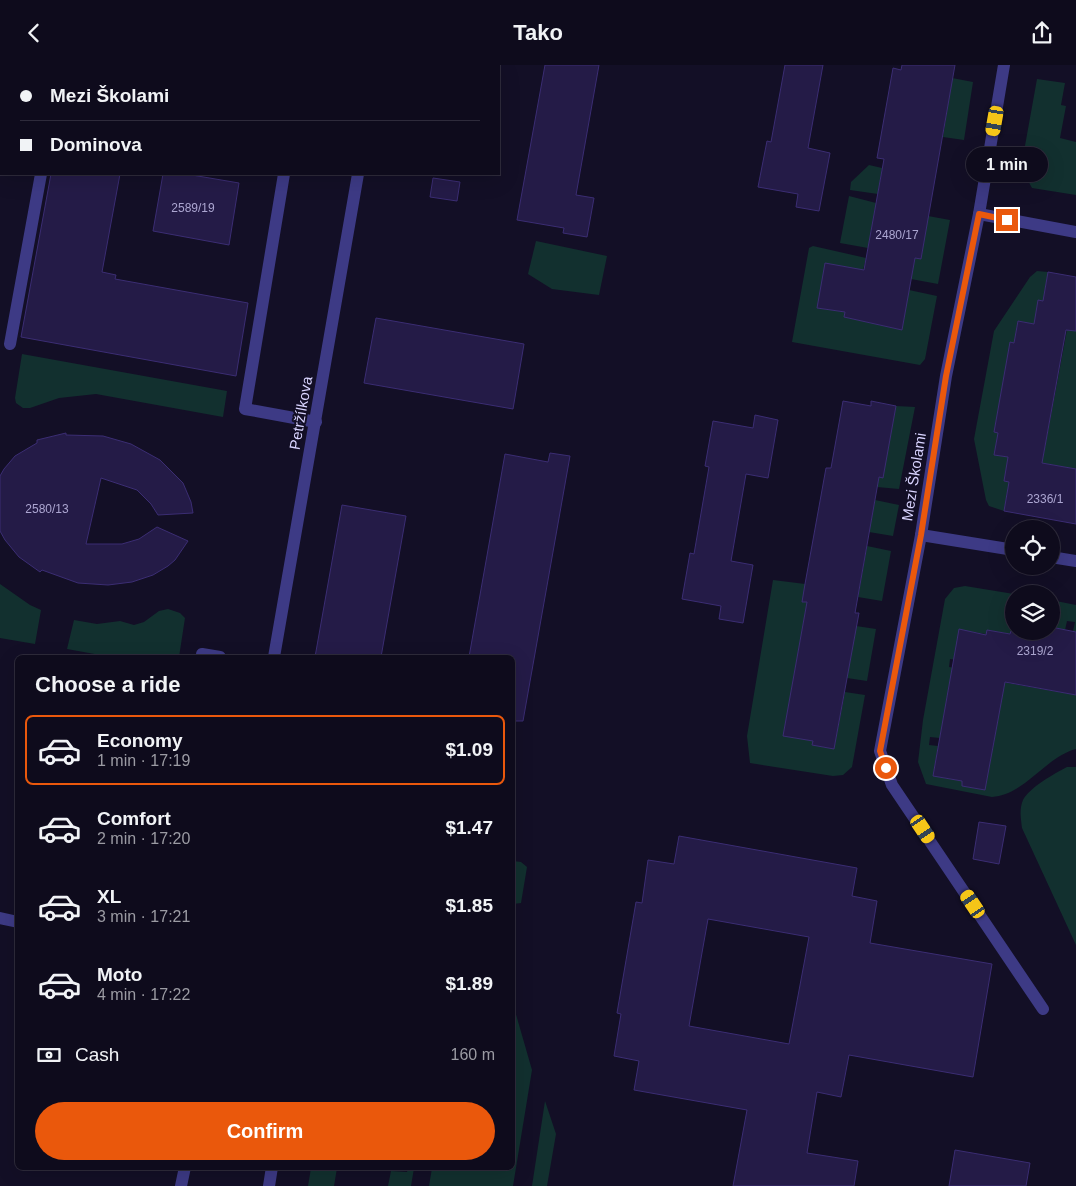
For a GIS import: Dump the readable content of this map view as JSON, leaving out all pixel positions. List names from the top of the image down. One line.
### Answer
{"streets":{"street":["Petržílkova","Mezi Školami"]},"house_numbers":["2589/19","2480/17","2336/1","2580/13","2319/2"],"page":{"header":"Tako","banner":["Mezi Školami","Dominova"],"bubble":"1 min","heading":"Choose a ride","list":[{"name":"Economy","note":"1 min · 17:19","value":"$1.09"},{"name":"Comfort","note":"2 min · 17:20","value":"$1.47"},{"name":"XL","note":"3 min · 17:21","value":"$1.85"},{"name":"Moto","note":"4 min · 17:22","value":"$1.89"}],"pay":["Cash","160 m"],"buttons":"Confirm"}}
